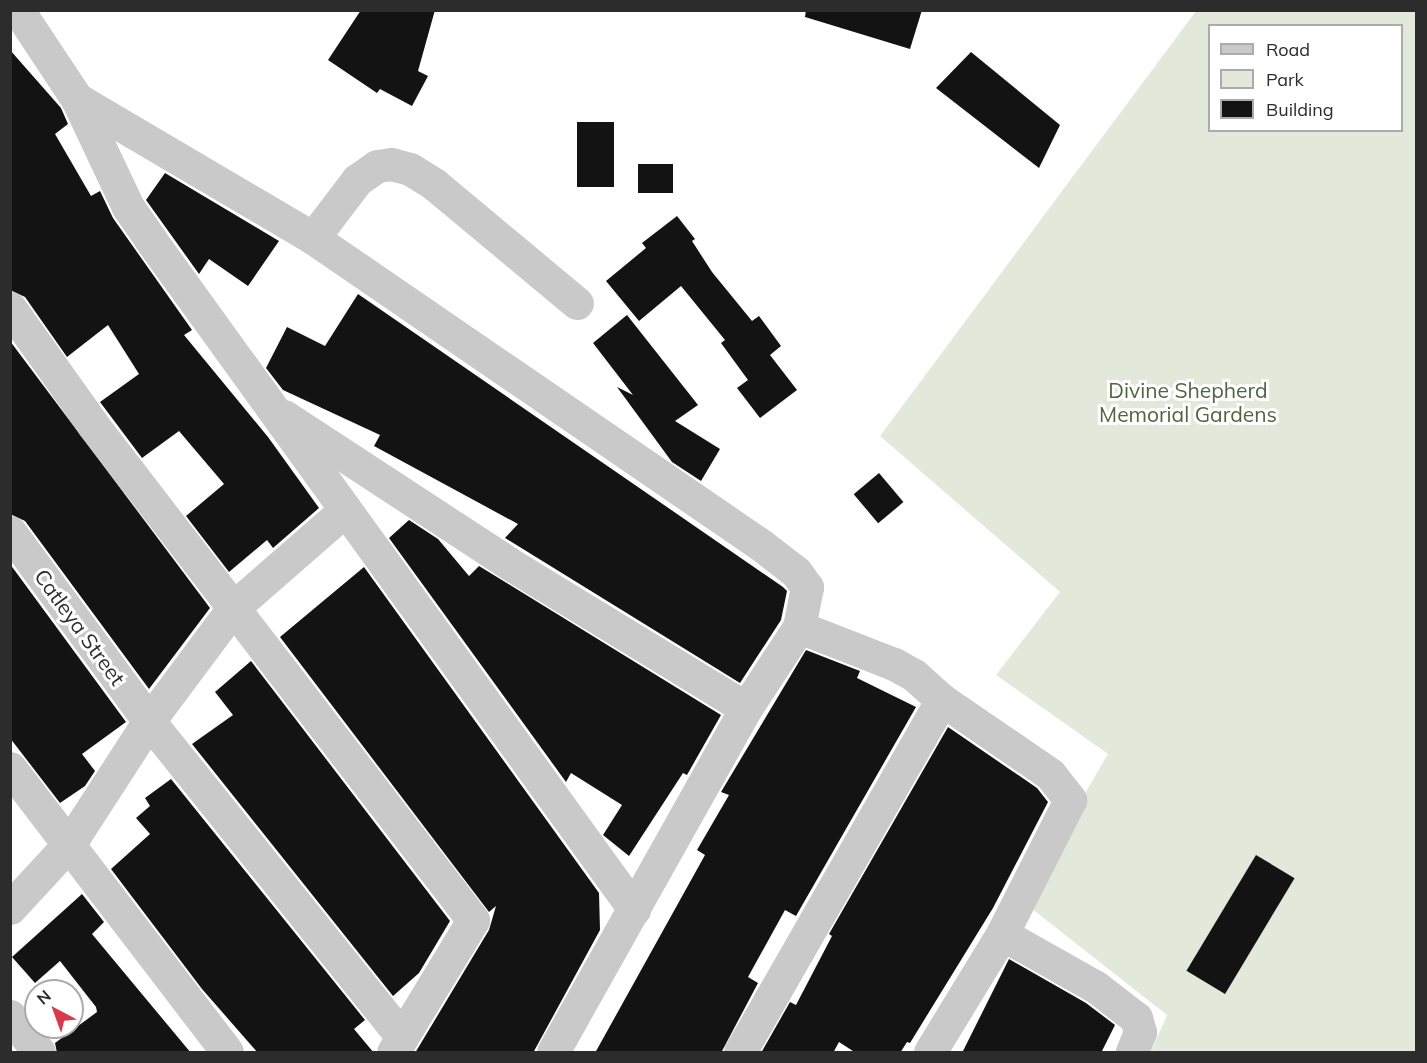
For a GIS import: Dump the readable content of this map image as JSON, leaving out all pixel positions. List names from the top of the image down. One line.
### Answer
{"streets":{"street":["Catleya Street"]},"parks":["Divine Shepherd Memorial Gardens"],"legend":["Road","Park","Building"],"north":"top left"}
